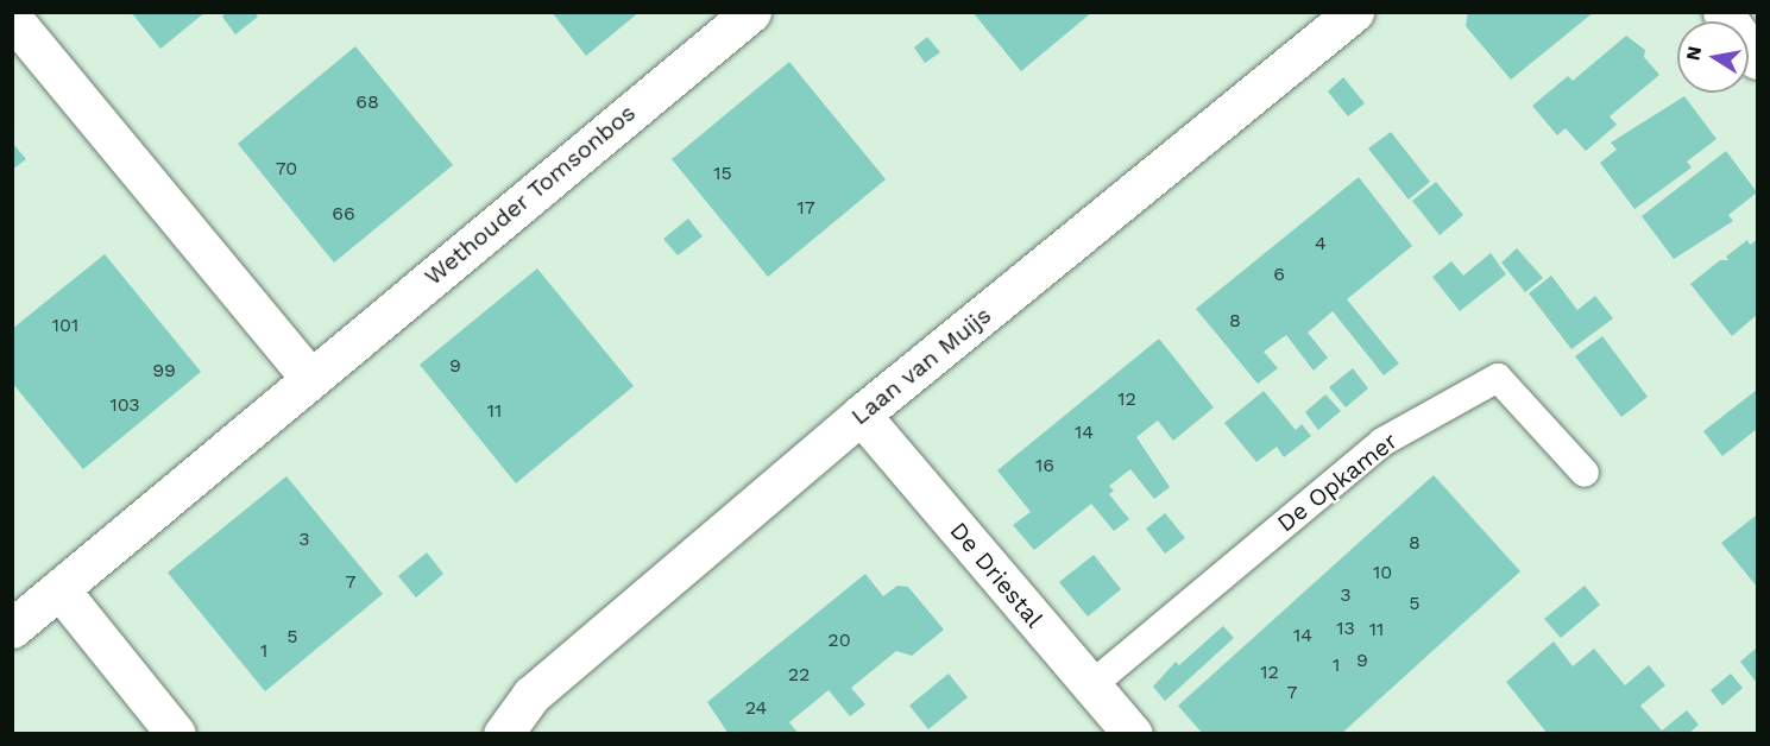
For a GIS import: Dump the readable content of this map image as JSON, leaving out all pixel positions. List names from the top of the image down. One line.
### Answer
{"streets":{"street":["Wethouder Tomsonbos","Laan van Muijs","De Driestal"],"lane":["De Opkamer"]},"crossings":[["Laan van Muijs","De Driestal"],["De Opkamer","De Driestal"]],"house_numbers":["68","70","15","17","66","4","6","8","101","9","99","12","103","11","14","16","3","8","10","7","3","5","13","11","14","5","20","1","9","1","12","22","7","24"],"north":"left"}
